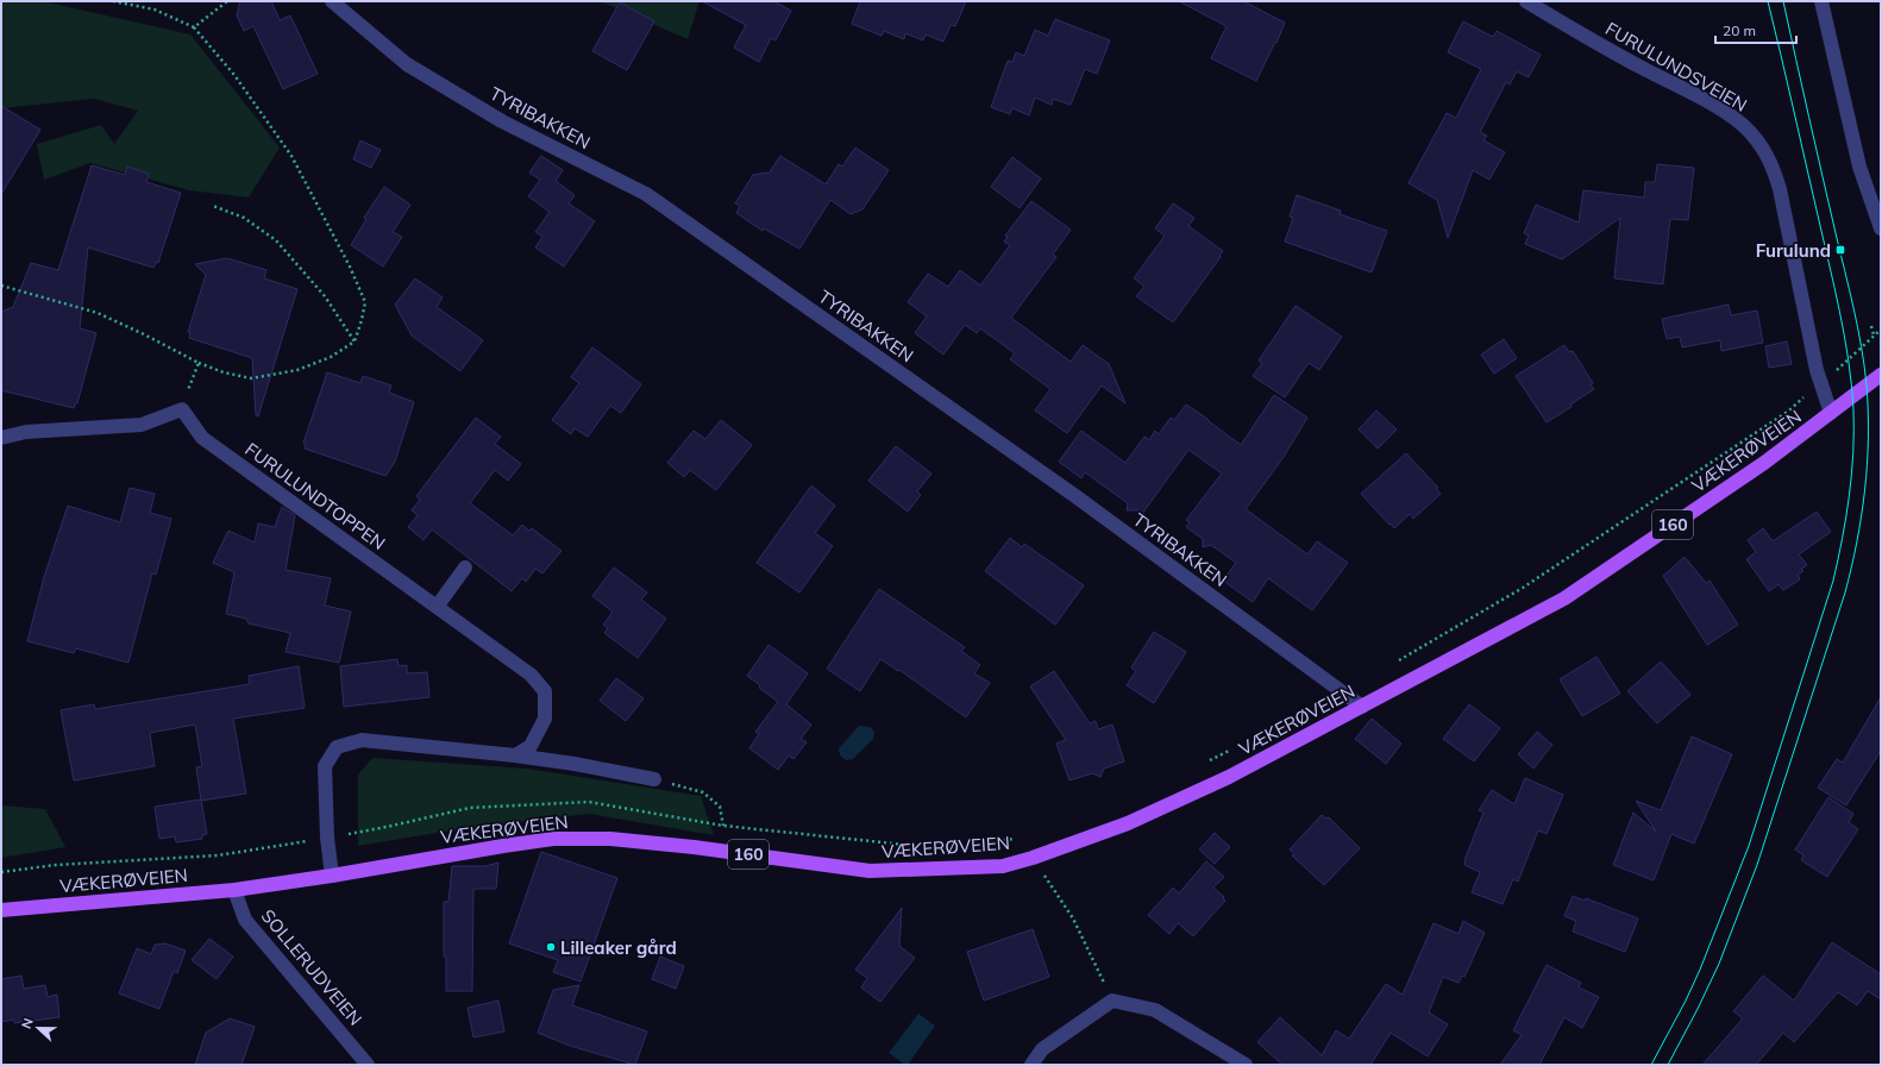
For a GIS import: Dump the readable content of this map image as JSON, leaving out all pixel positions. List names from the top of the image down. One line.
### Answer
{"streets":{"main road":["VÆKERØVEIEN","160"],"street":["FURULUNDSVEIEN","TYRIBAKKEN","FURULUNDTOPPEN","SOLLERUDVEIEN"]},"crossings":[["FURULUNDSVEIEN","VÆKERØVEIEN"],["TYRIBAKKEN","VÆKERØVEIEN"],["VÆKERØVEIEN","SOLLERUDVEIEN"]],"places":{"transit":["Furulund"],"other":["Lilleaker gård"]},"scale_bar":"20 m","north":"left"}
